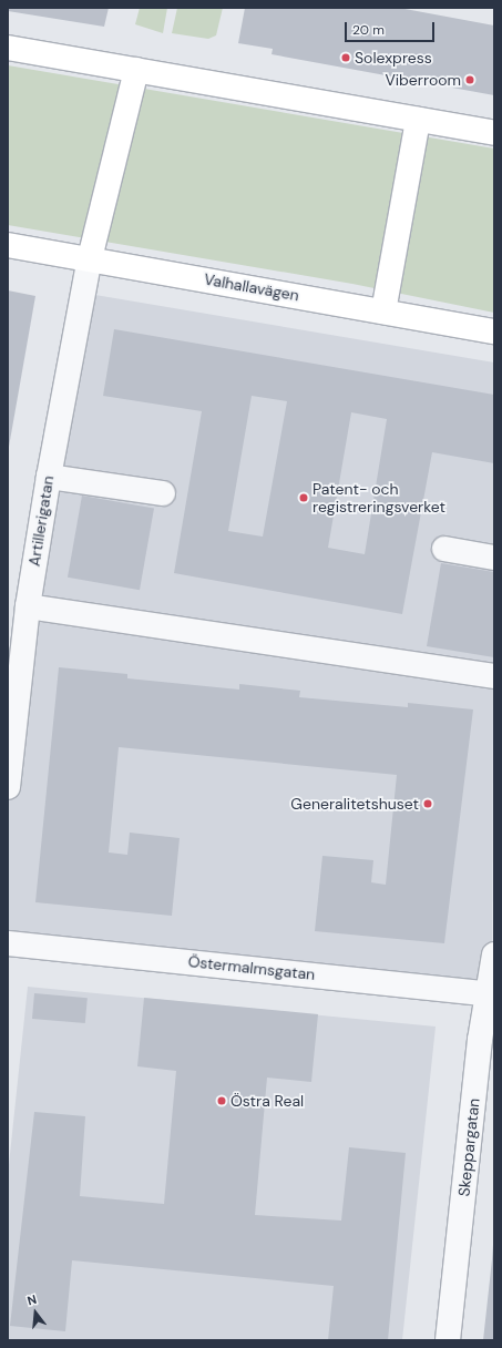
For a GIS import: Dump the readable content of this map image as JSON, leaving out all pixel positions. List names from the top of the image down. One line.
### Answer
{"streets":{"main road":["Valhallavägen"],"street":["Artillerigatan","Östermalmsgatan","Skeppargatan"]},"crossings":[["Valhallavägen","Artillerigatan"],["Östermalmsgatan","Skeppargatan"]],"places":["Solexpress","Viberroom","Patent- och registreringsverket","Generalitetshuset","Östra Real"],"scale_bar":"20 m","north":"top"}
